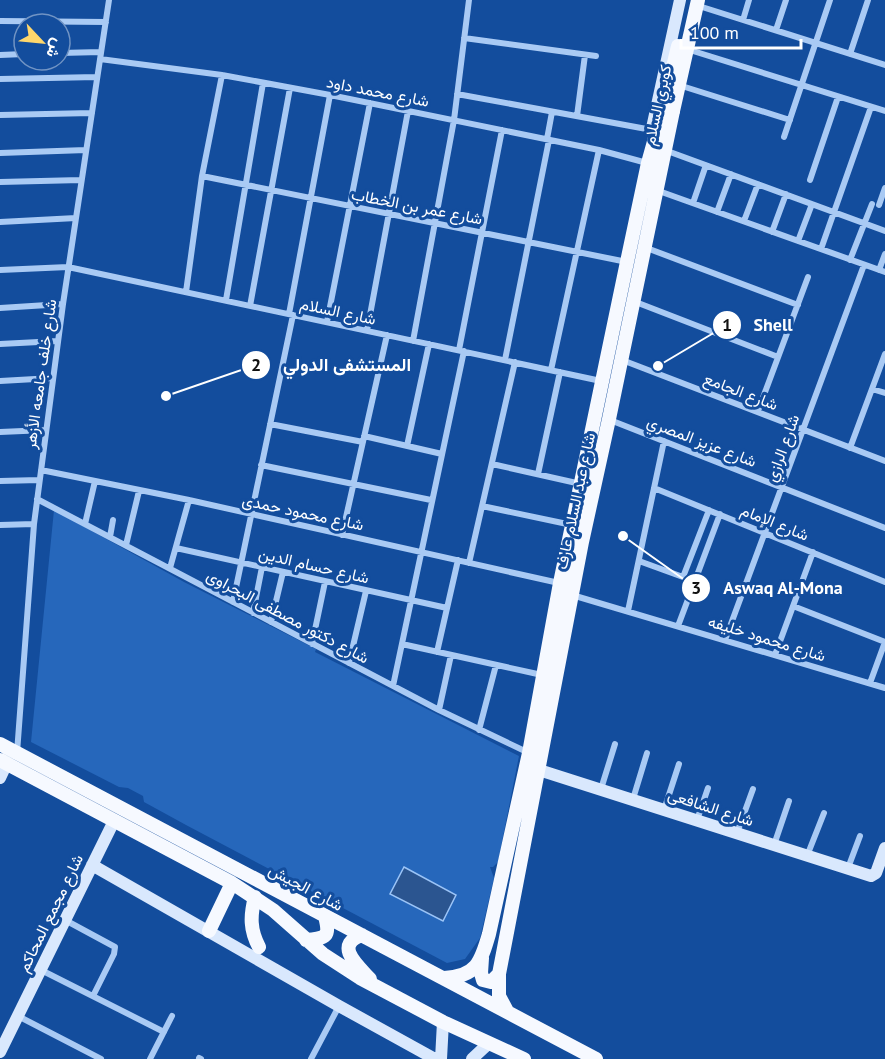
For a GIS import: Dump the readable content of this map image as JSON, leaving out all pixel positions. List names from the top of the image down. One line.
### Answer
{"streets":{"main road":["كوبري السلام","شارع عبد السلام عارف","شارع الجيش"],"street":["شارع محمد داود","شارع عمر بن الخطاب","شارع السلام","شارع خلف جامعه الأزهر","شارع الجامع","شارع عزيز المصري","شارع الرازي","شارع محمود حمدى","شارع الإمام","شارع حسام الدين","شارع دكتور مصطفى البحراوى","شارع محمود خليفه","شارع الشافعى","شارع مجمع المحاكم"]},"crossings":[["شارع محمد داود","كوبري السلام"],["شارع محمد داود","شارع خلف جامعه الأزهر"],["شارع محمد داود","شارع عبد السلام عارف"],["كوبري السلام","شارع عبد السلام عارف"],["شارع عمر بن الخطاب","شارع عبد السلام عارف"],["شارع السلام","شارع خلف جامعه الأزهر"],["شارع السلام","شارع عبد السلام عارف"],["شارع خلف جامعه الأزهر","شارع محمود حمدى"],["شارع خلف جامعه الأزهر","شارع دكتور مصطفى البحراوى"],["شارع خلف جامعه الأزهر","شارع الجيش"],["شارع الجامع","شارع الرازي"],["شارع الجامع","شارع عبد السلام عارف"],["شارع عزيز المصري","شارع الرازي"],["شارع عزيز المصري","شارع عبد السلام عارف"],["شارع الرازي","شارع الإمام"],["شارع الرازي","شارع محمود خليفه"],["شارع عبد السلام عارف","شارع محمود حمدى"],["شارع عبد السلام عارف","شارع دكتور مصطفى البحراوى"],["شارع عبد السلام عارف","شارع محمود خليفه"],["شارع عبد السلام عارف","شارع الشافعى"],["شارع عبد السلام عارف","شارع الجيش"],["شارع الجيش","شارع مجمع المحاكم"]],"places":["Shell","المستشفى الدولي","Aswaq Al-Mona"],"scale_bar":"100 m","north":"bottom right"}
